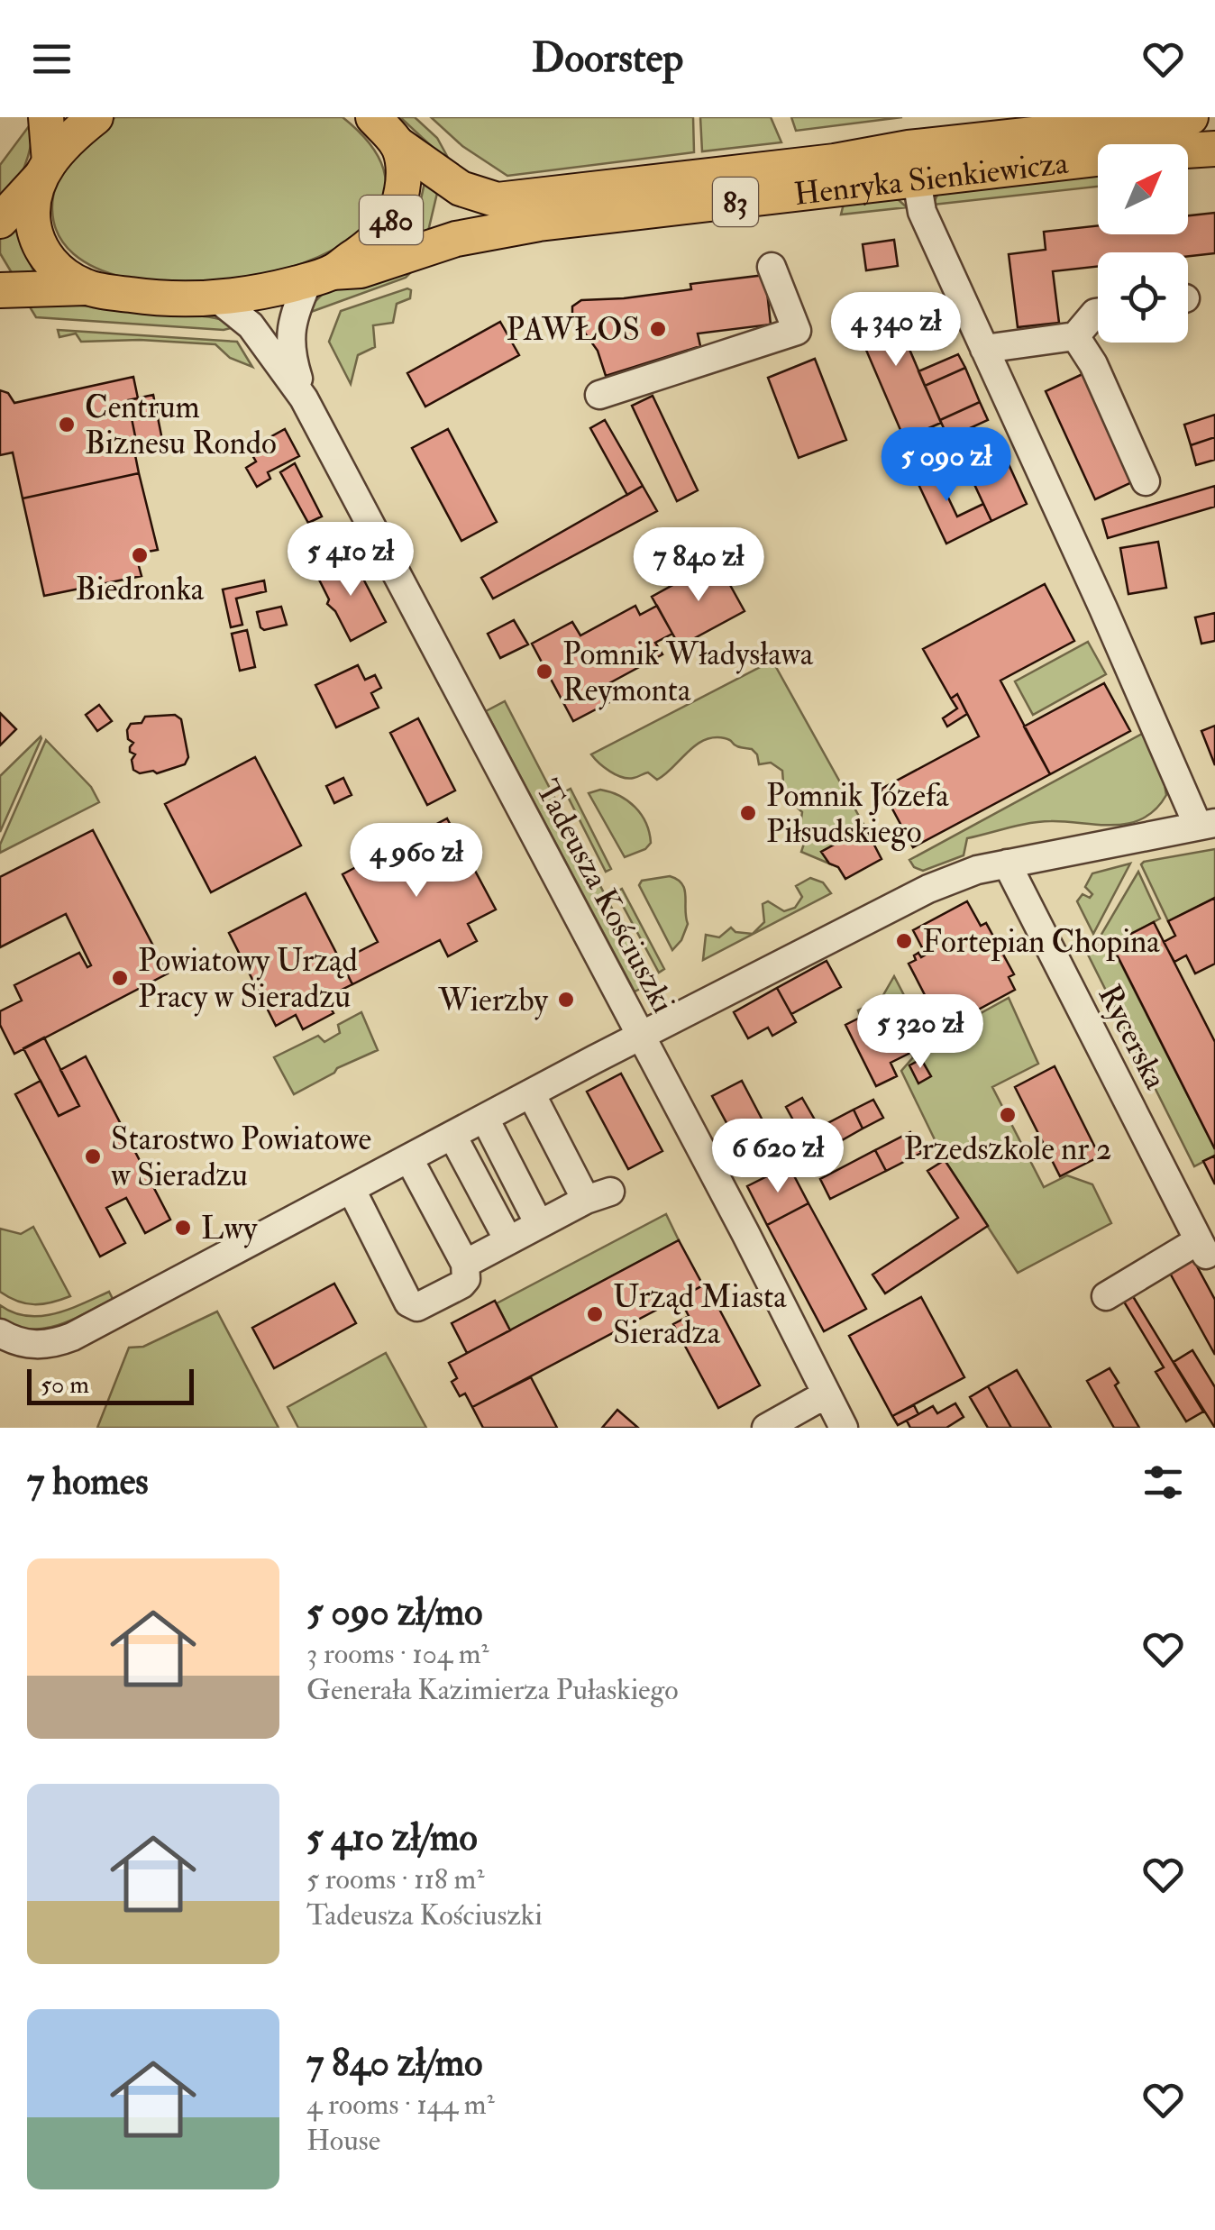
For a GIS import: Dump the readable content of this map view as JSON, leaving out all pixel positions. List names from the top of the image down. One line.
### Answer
{"streets":{"main road":["Henryka Sienkiewicza","83","480"],"street":["Tadeusza Kościuszki","Rycerska"]},"crossings":[["Henryka Sienkiewicza","83"],["Henryka Sienkiewicza","480"],["Henryka Sienkiewicza","Tadeusza Kościuszki"],["83","480"],["83","Tadeusza Kościuszki"],["480","Tadeusza Kościuszki"]],"places":["PAWŁOS","Centrum Biznesu Rondo","Biedronka","Pomnik Władysława Reymonta","Pomnik Józefa Piłsudskiego","Fortepian Chopina","Powiatowy Urząd Pracy w Sieradzu","Wierzby","Przedszkole nr 2","Starostwo Powiatowe w Sieradzu","Lwy","Urząd Miasta Sieradza"],"scale_bar":"50 m","north":"top right","page":{"header":"Doorstep","price":["4 340 zł","5 090 zł","5 410 zł","7 840 zł","4 960 zł","5 320 zł","6 620 zł"],"scale":"50 m","heading":"7 homes","list":[{"name":"5 090 zł/mo","note":"3 rooms · 104 m² · Generała Kazimierza Pułaskiego"},{"name":"5 410 zł/mo","note":"5 rooms · 118 m² · Tadeusza Kościuszki"},{"name":"7 840 zł/mo","note":"4 rooms · 144 m² · House"}]}}
